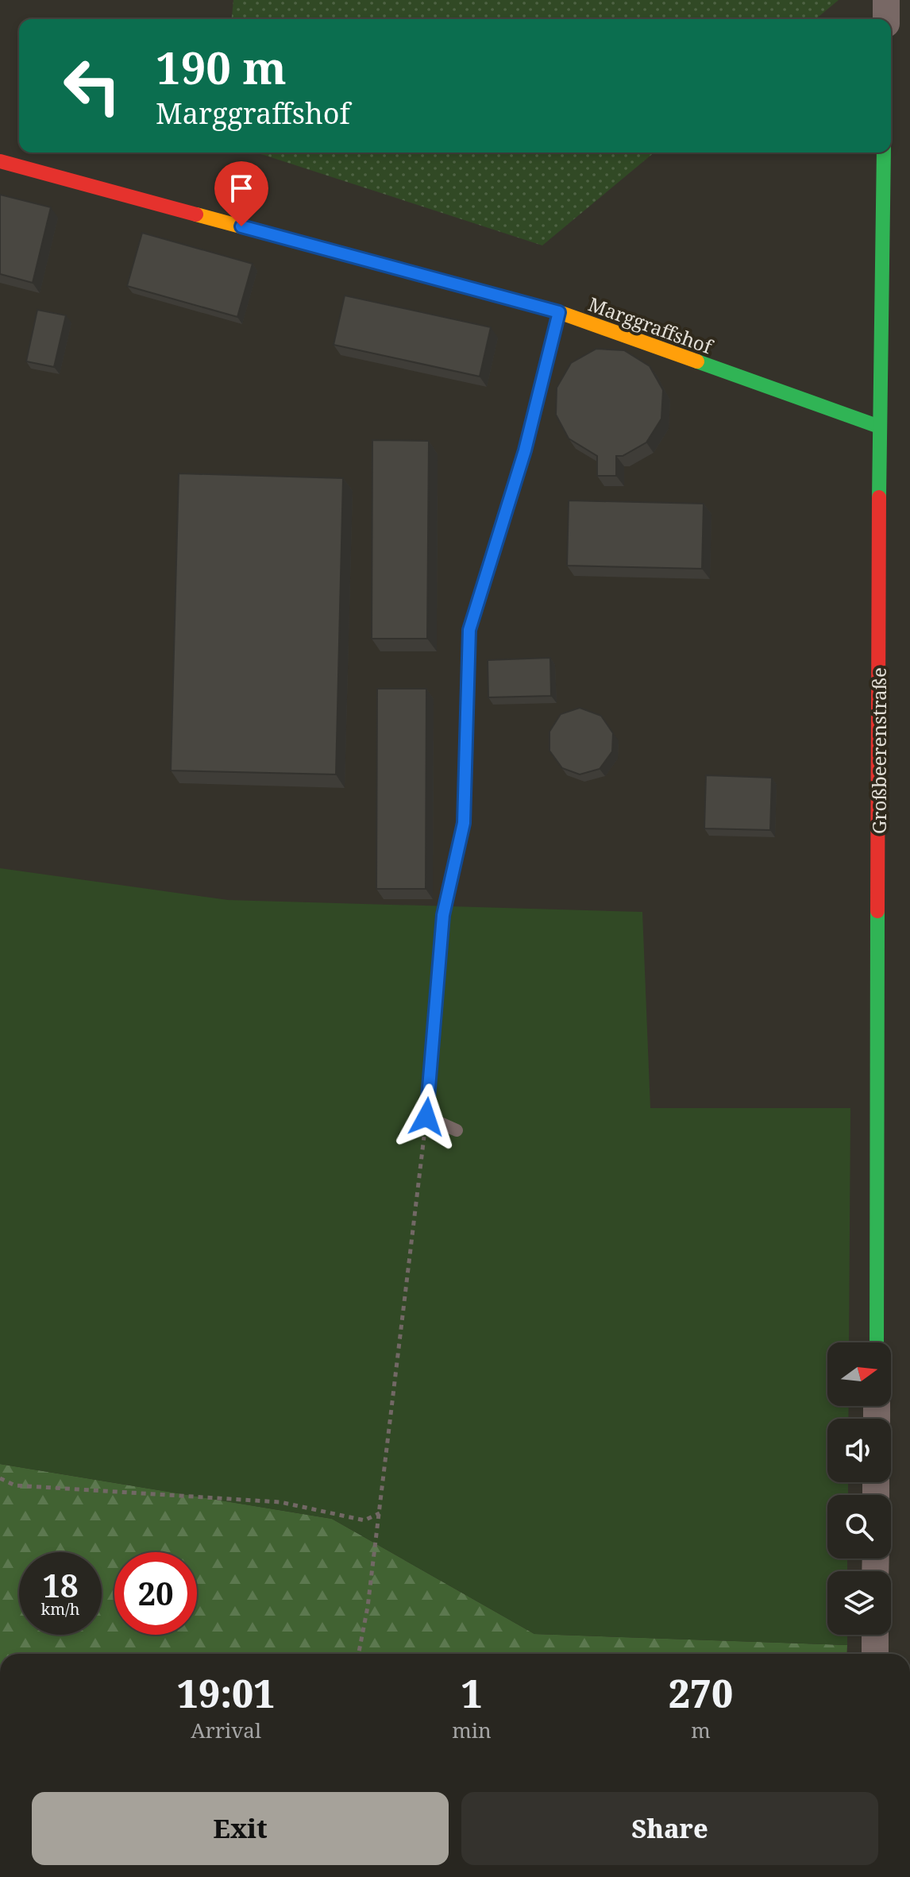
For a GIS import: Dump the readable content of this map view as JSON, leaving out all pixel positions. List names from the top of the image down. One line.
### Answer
{"streets":{"street":["Marggraffshof","Großbeerenstraße"]},"crossings":[["Marggraffshof","Großbeerenstraße"]],"north":"right","page":{"turn":["190 m","Marggraffshof"],"speed":"18 km/h","limit":"20","eta":["19:01","Arrival","1","min","270","m"],"buttons":["Exit","Share"]}}
